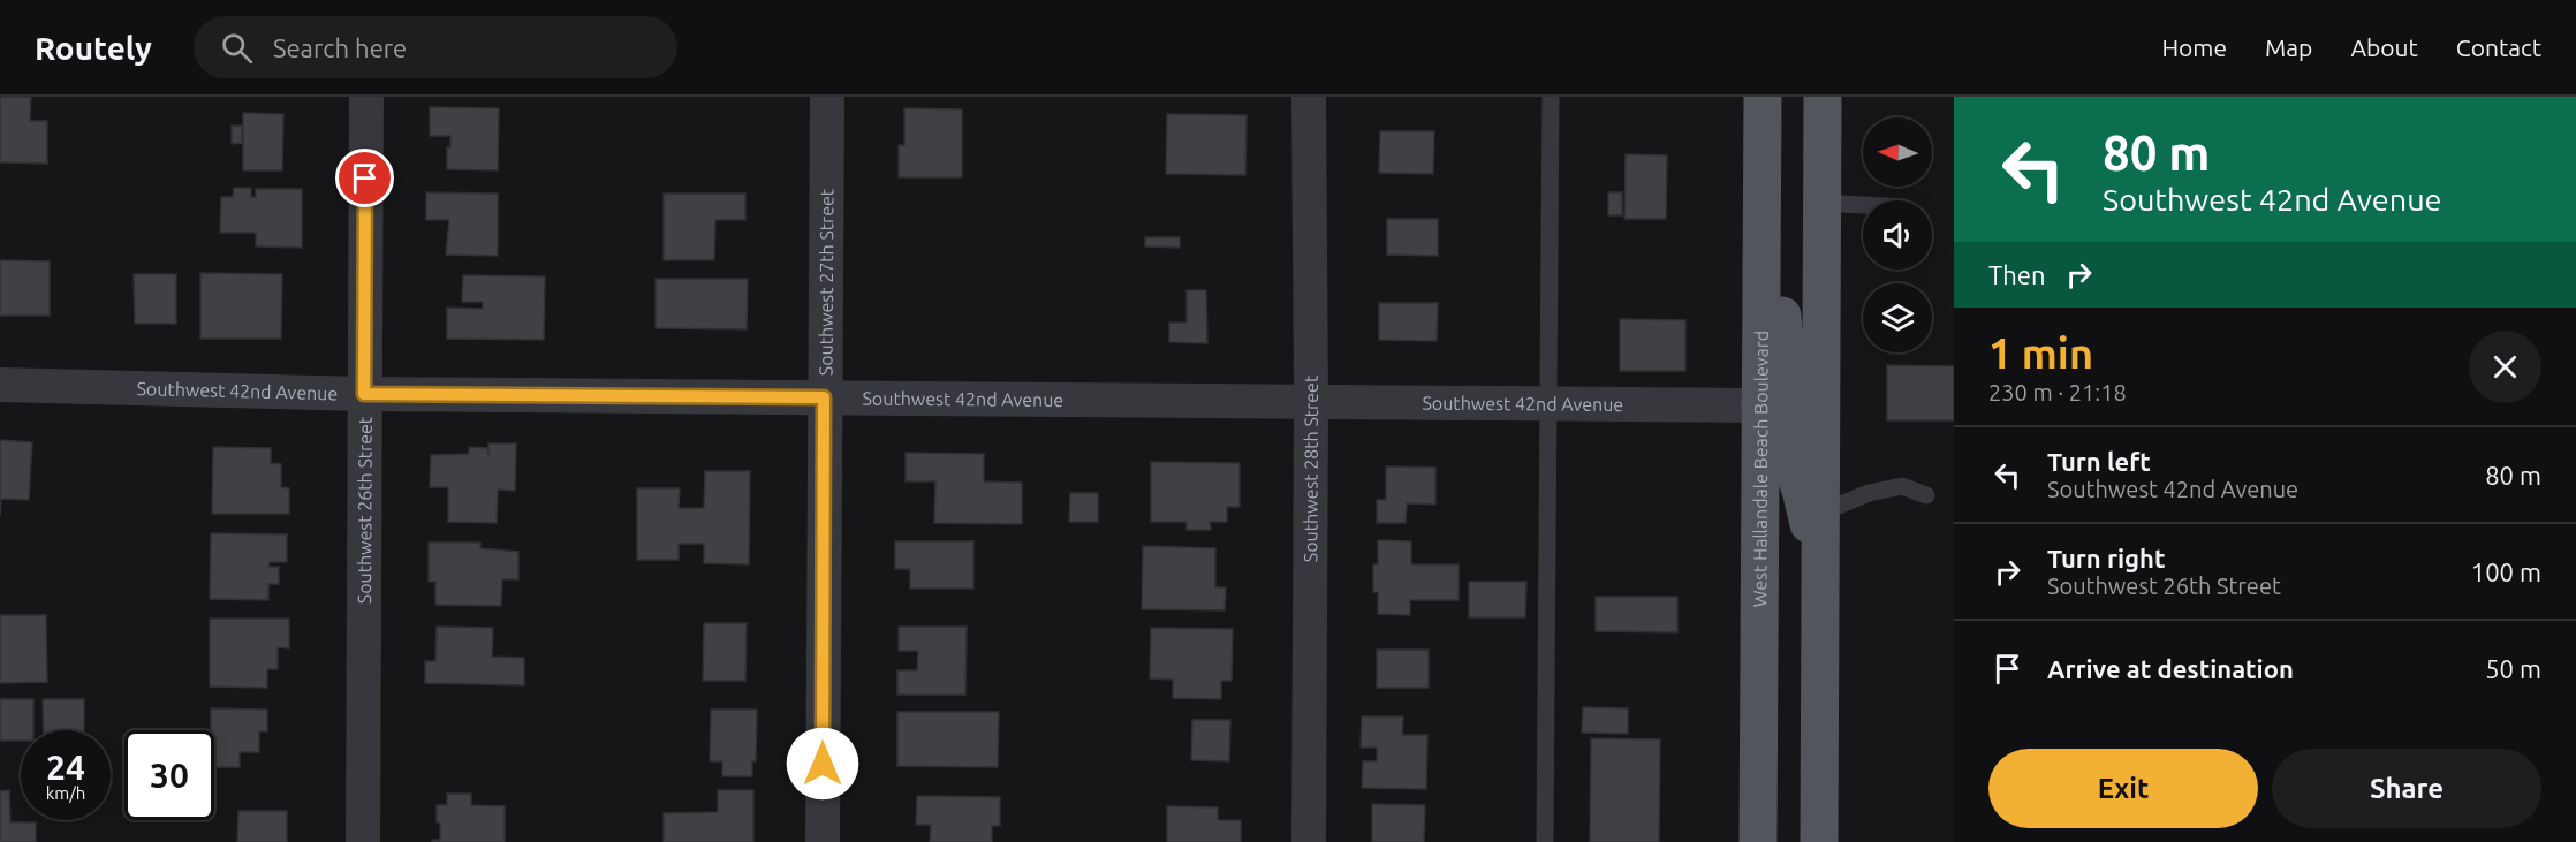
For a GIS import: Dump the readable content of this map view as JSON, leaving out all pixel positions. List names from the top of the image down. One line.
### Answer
{"streets":{"main road":["West Hallandale Beach Boulevard"],"street":["Southwest 27th Street","Southwest 42nd Avenue","Southwest 28th Street","Southwest 26th Street"]},"crossings":[["Southwest 27th Street","Southwest 42nd Avenue"],["Southwest 42nd Avenue","West Hallandale Beach Boulevard"],["Southwest 42nd Avenue","Southwest 28th Street"],["Southwest 42nd Avenue","Southwest 26th Street"]],"north":"left","page":{"header":"Routely","search":"Search here","nav":["Home","Map","About","Contact"],"turn":["80 m","Southwest 42nd Avenue"],"then":"Then","heading":["1 min","230 m · 21:18"],"list":[{"name":"Turn left","note":"Southwest 42nd Avenue","value":"80 m"},{"name":"Turn right","note":"Southwest 26th Street","value":"100 m"},{"name":"Arrive at destination","value":"50 m"}],"speed":"24 km/h","limit":"30","buttons":["Exit","Share"]}}
